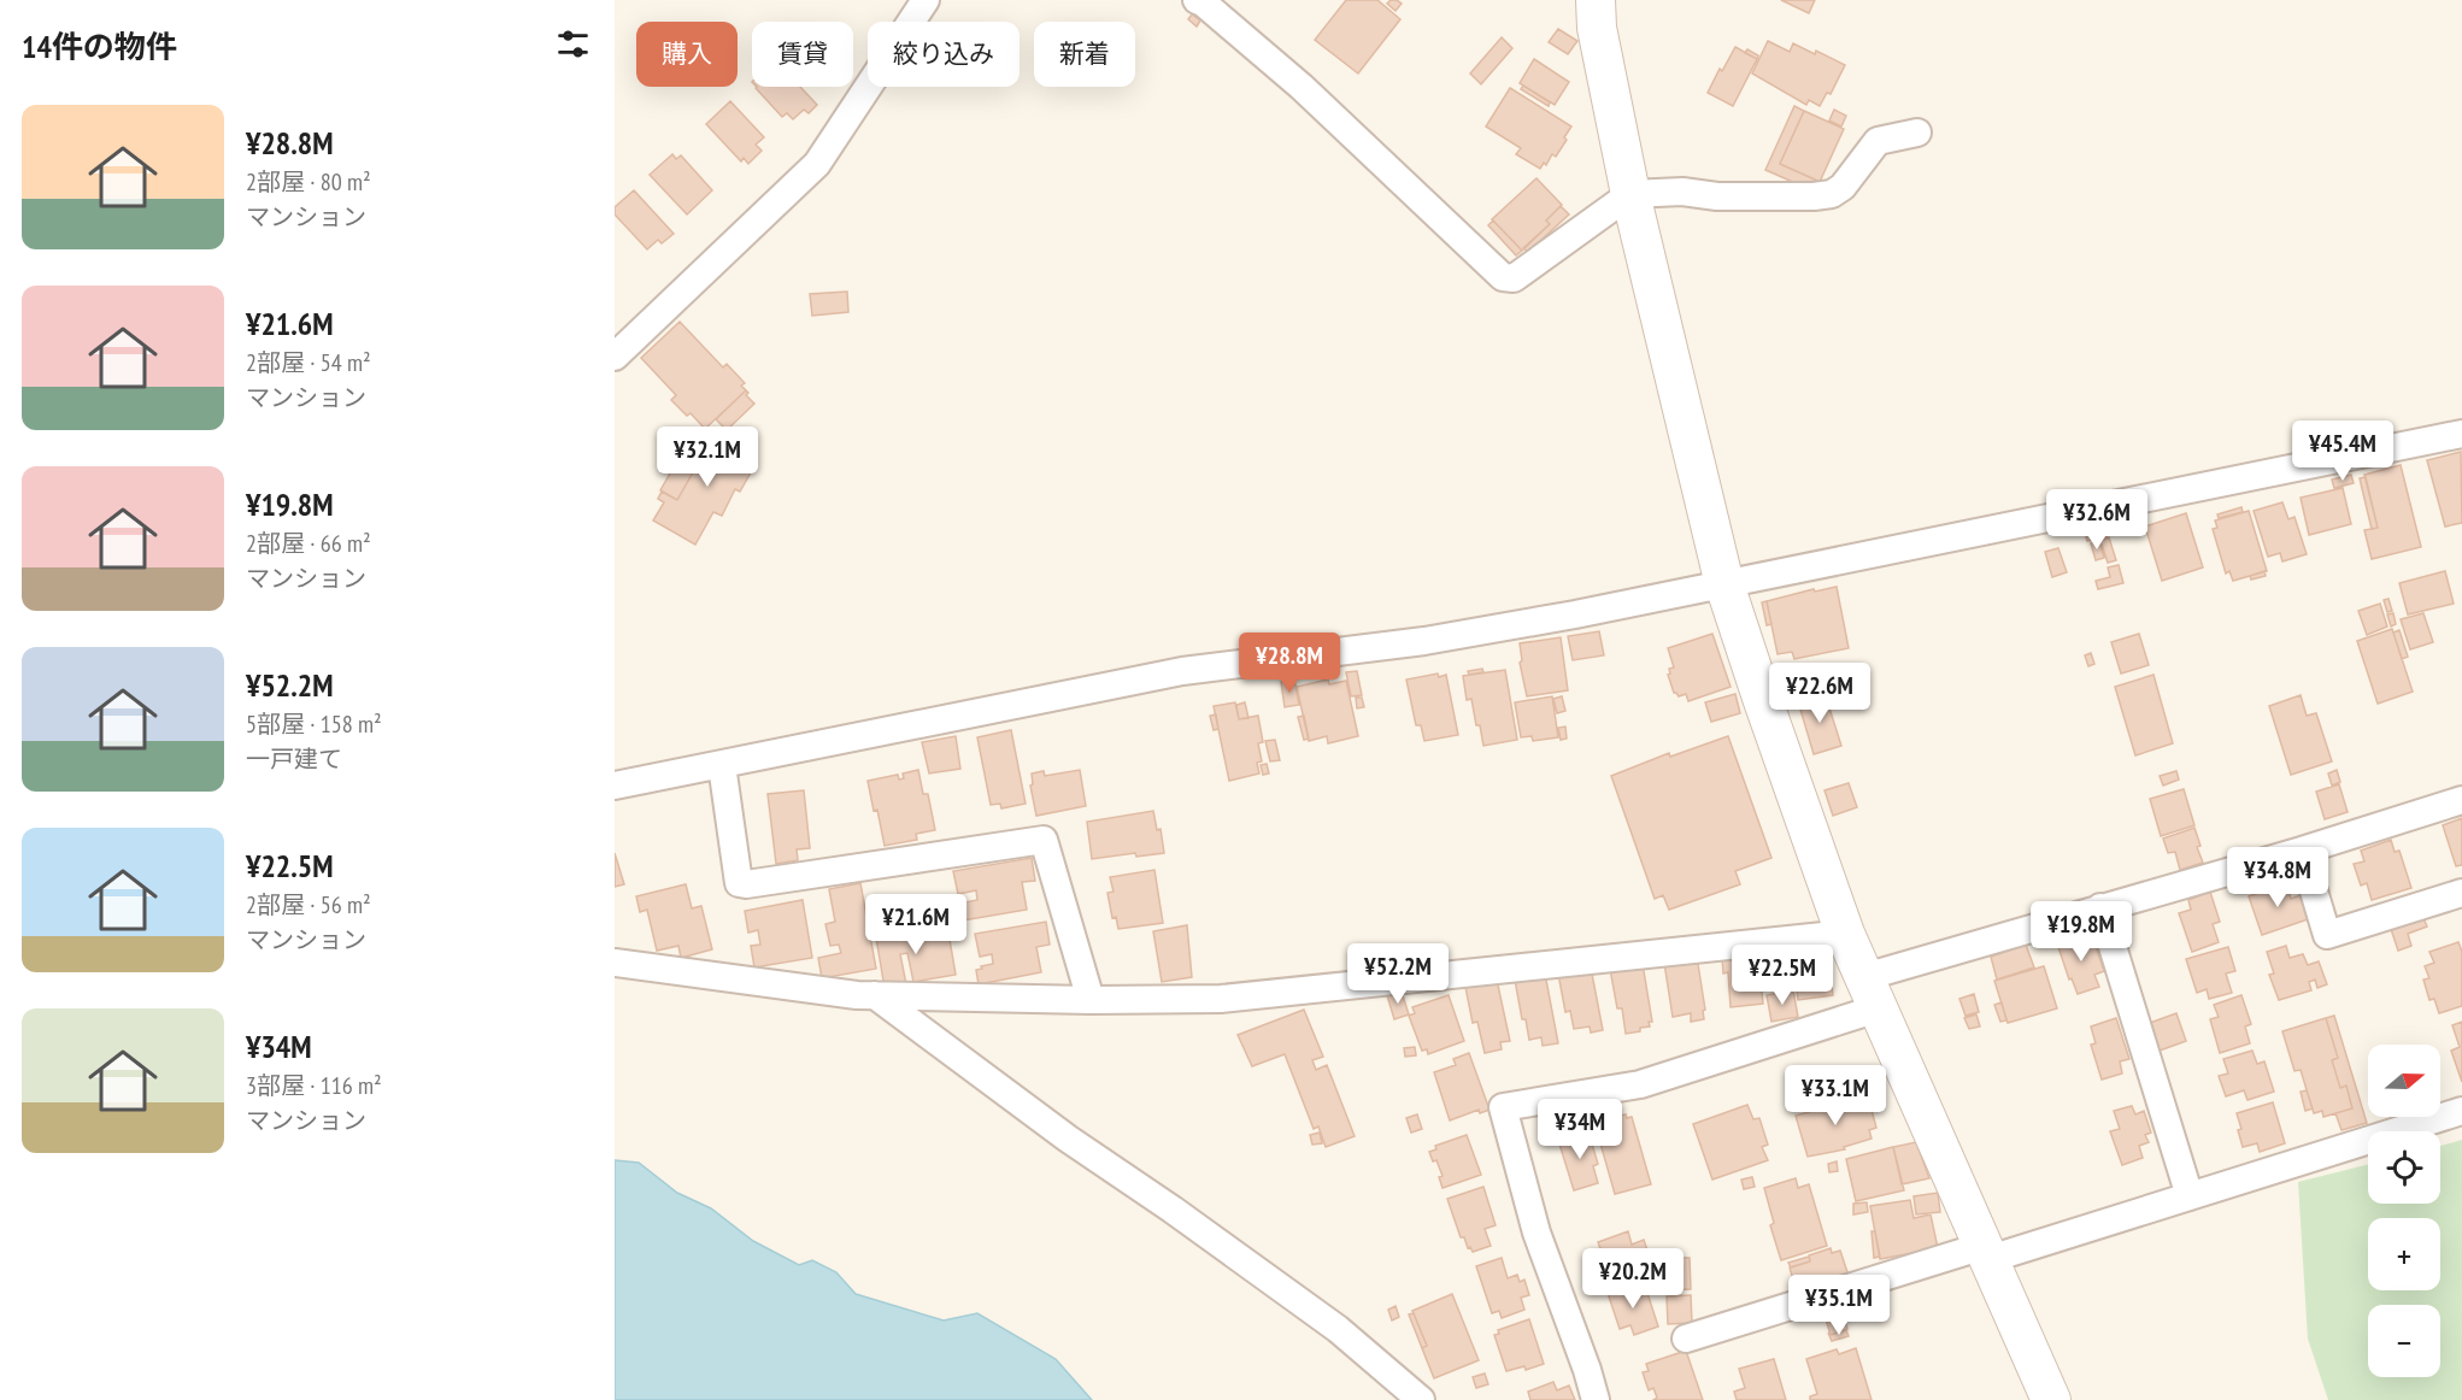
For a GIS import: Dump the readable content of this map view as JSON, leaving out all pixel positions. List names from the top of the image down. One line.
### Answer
{"north":"right","page":{"heading":"14件の物件","chip":["購入","賃貸","絞り込み","新着"],"list":[{"name":"¥28.8M","note":"2部屋 · 80 m² · マンション"},{"name":"¥21.6M","note":"2部屋 · 54 m² · マンション"},{"name":"¥19.8M","note":"2部屋 · 66 m² · マンション"},{"name":"¥52.2M","note":"5部屋 · 158 m² · 一戸建て"},{"name":"¥22.5M","note":"2部屋 · 56 m² · マンション"},{"name":"¥34M","note":"3部屋 · 116 m² · マンション"}],"price":["¥45.4M","¥32.1M","¥32.6M","¥28.8M","¥22.6M","¥34.8M","¥21.6M","¥19.8M","¥52.2M","¥22.5M","¥33.1M","¥34M","¥20.2M","¥35.1M"],"map_buttons":["+","−"]}}
